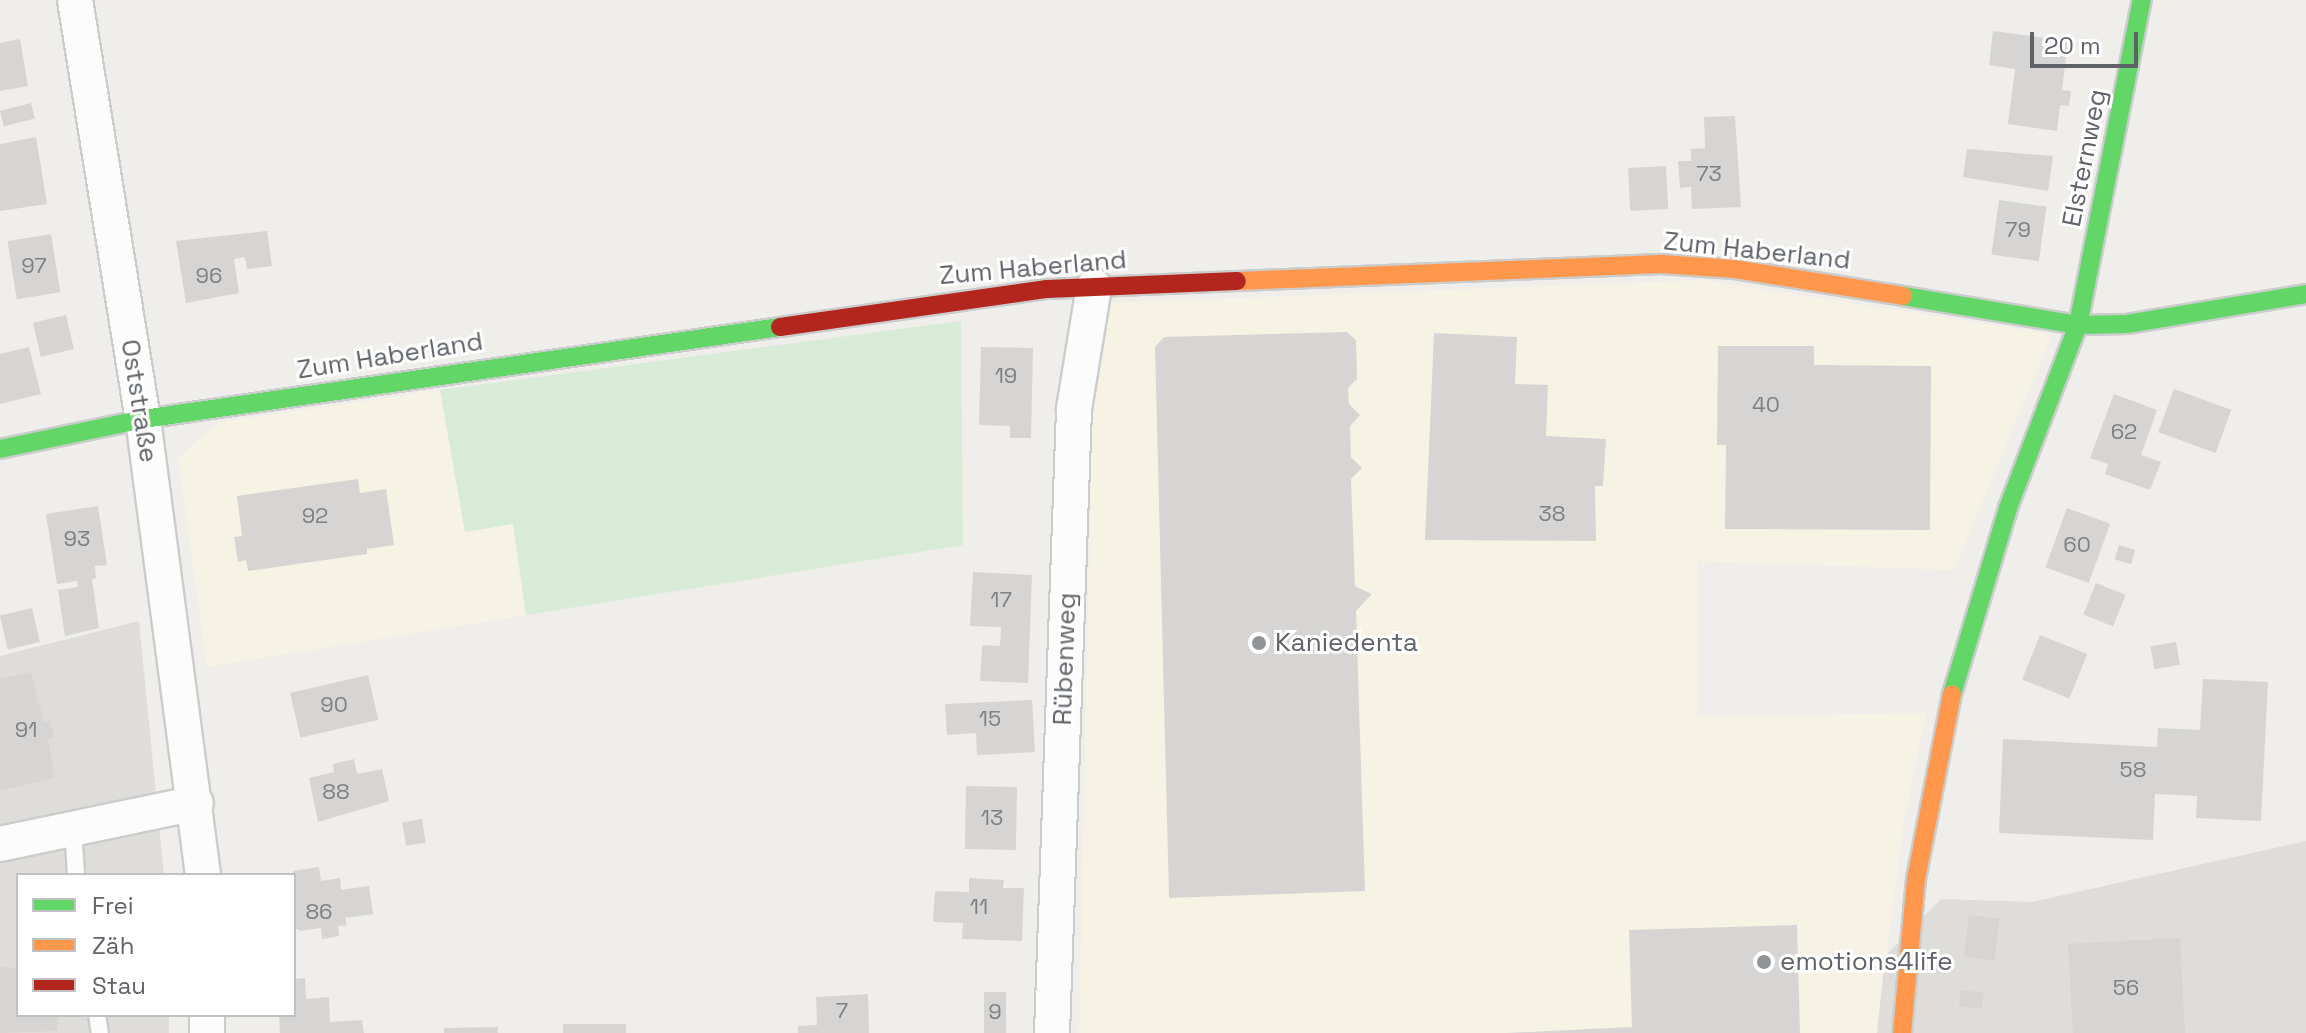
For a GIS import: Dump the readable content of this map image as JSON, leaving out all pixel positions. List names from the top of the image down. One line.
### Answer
{"streets":{"street":["Elsternweg","Zum Haberland","Oststraße","Rübenweg"]},"crossings":[["Elsternweg","Zum Haberland"],["Zum Haberland","Oststraße"],["Zum Haberland","Rübenweg"]],"places":["Kaniedenta","emotions4life"],"house_numbers":["73","79","97","96","19","40","62","38","92","93","60","17","90","15","91","58","88","13","11","86","56","7","9"],"legend":["Frei","Zäh","Stau"],"scale_bar":"20 m"}
